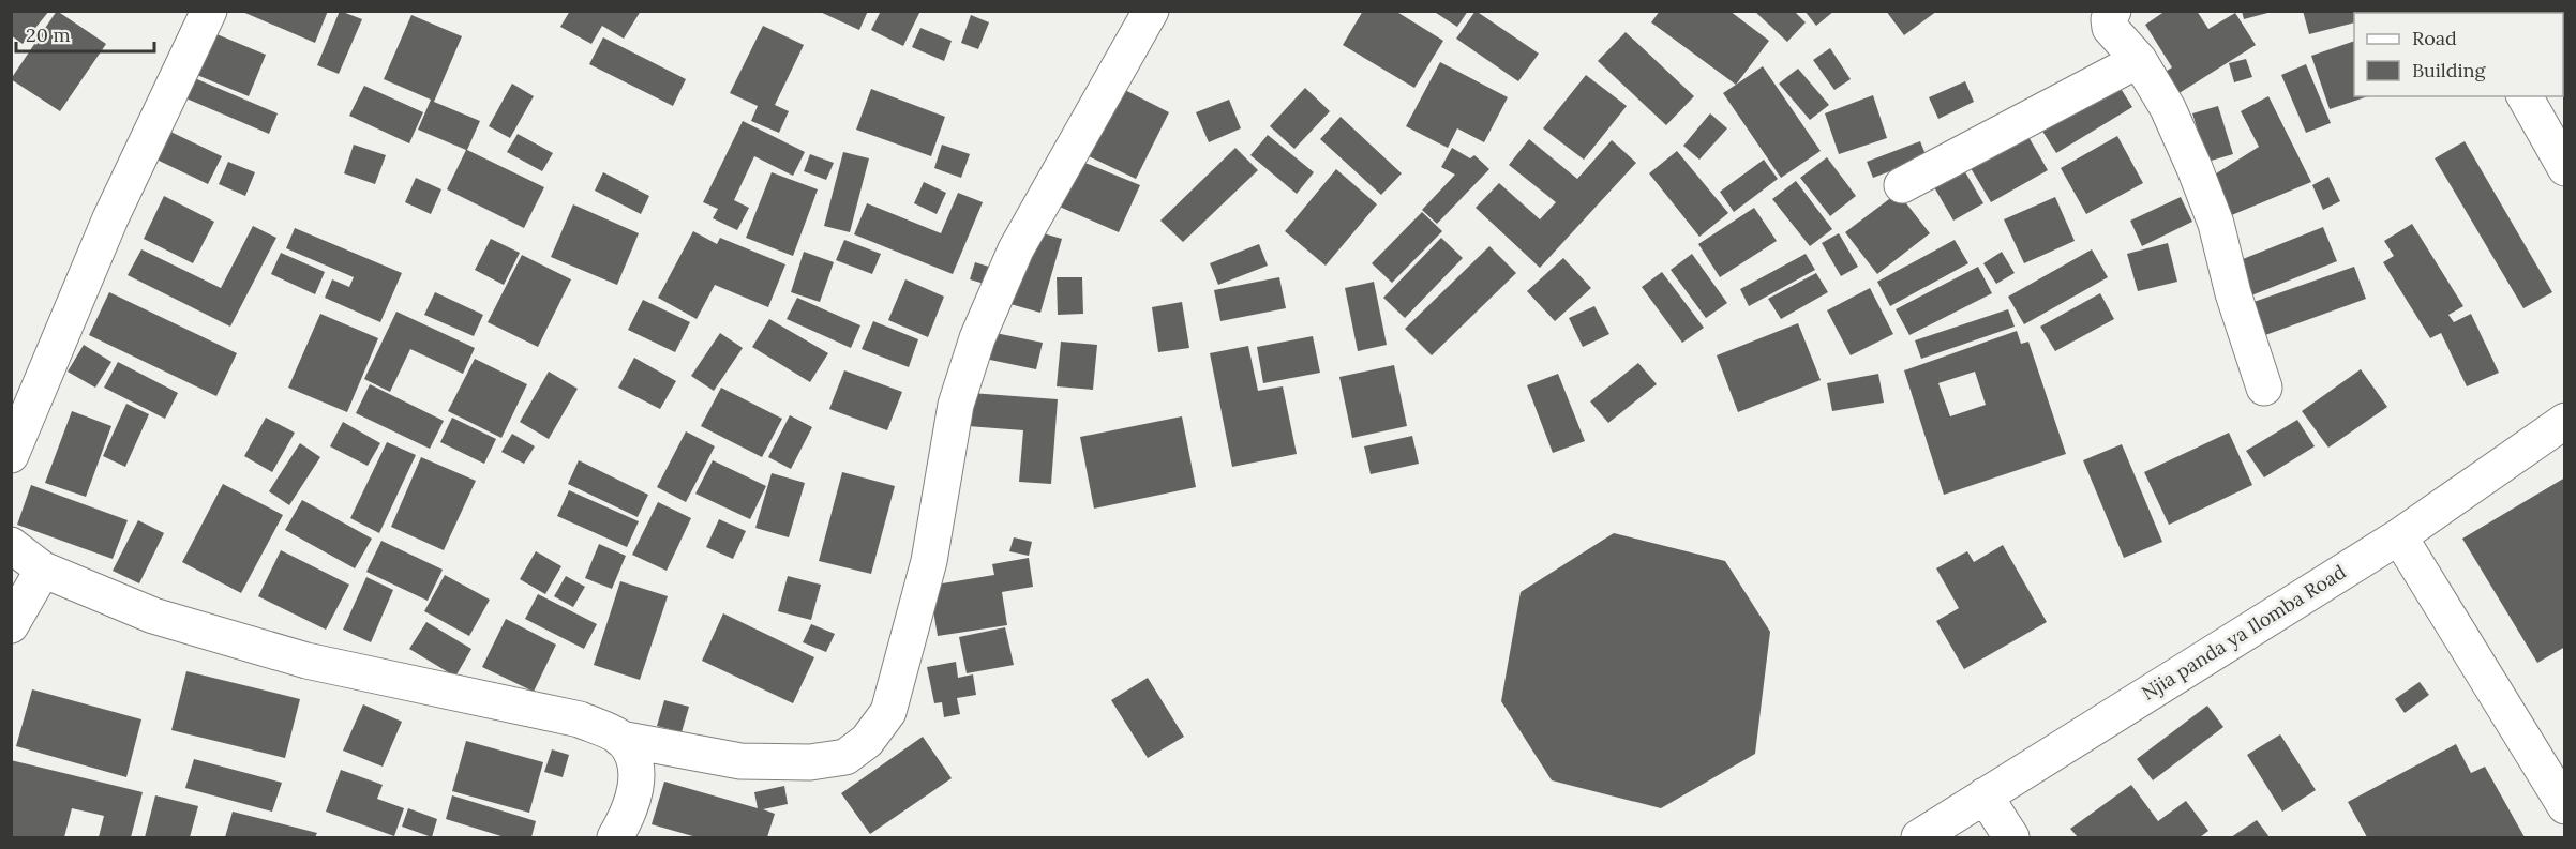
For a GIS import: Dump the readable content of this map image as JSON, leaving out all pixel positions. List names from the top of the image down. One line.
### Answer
{"streets":{"street":["Njia panda ya Ilomba Road"]},"legend":["Road","Building"],"scale_bar":"20 m"}
